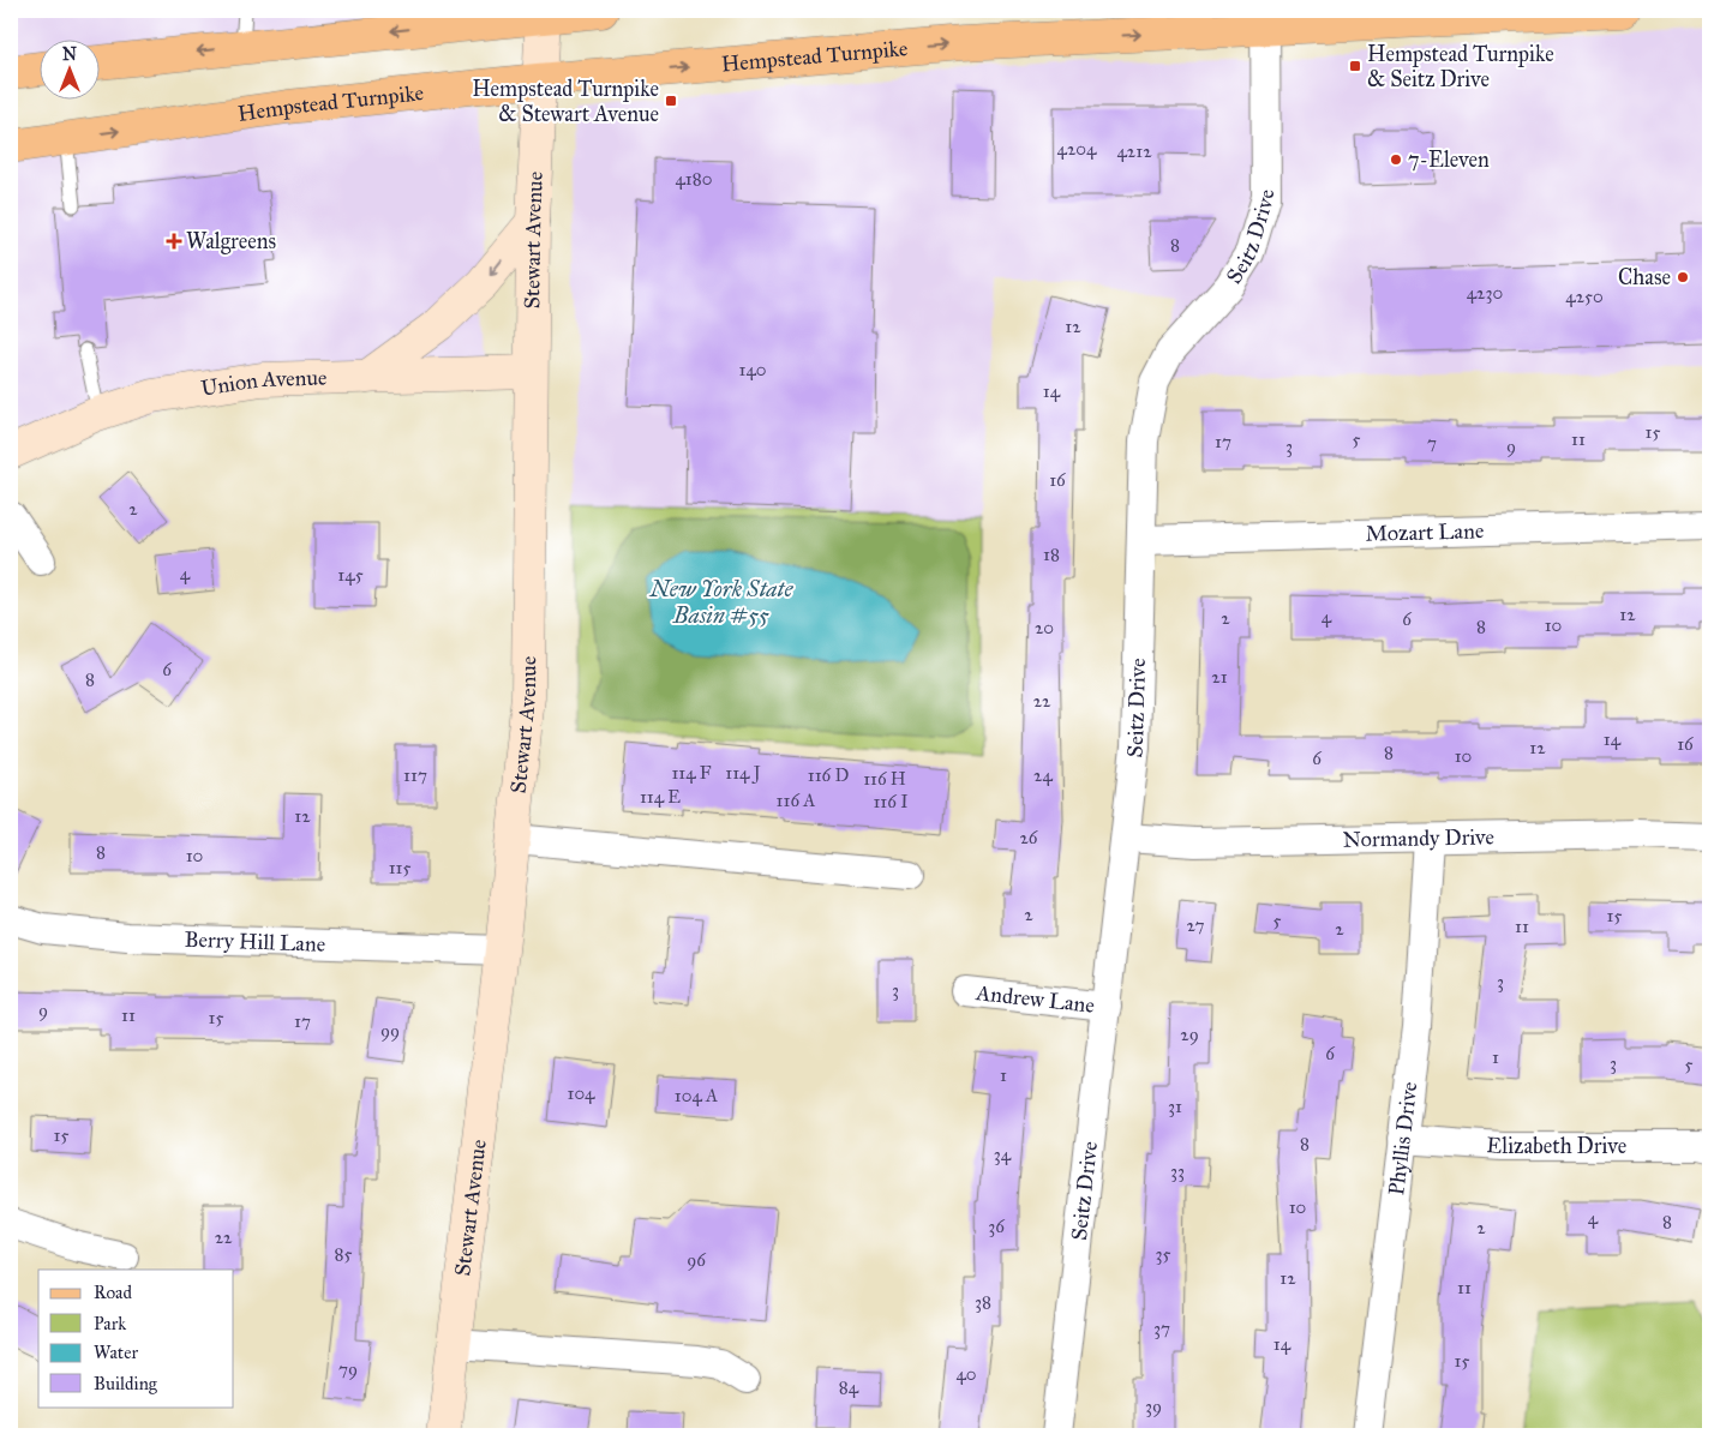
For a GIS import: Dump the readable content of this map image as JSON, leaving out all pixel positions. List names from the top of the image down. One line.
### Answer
{"streets":{"main road":["Hempstead Turnpike","Stewart Avenue","Union Avenue"],"street":["Seitz Drive","Mozart Lane","Normandy Drive","Berry Hill Lane","Andrew Lane","Phyllis Drive","Elizabeth Drive"]},"crossings":[["Hempstead Turnpike","Seitz Drive"],["Hempstead Turnpike","Stewart Avenue"],["Seitz Drive","Mozart Lane"],["Seitz Drive","Normandy Drive"],["Seitz Drive","Andrew Lane"],["Stewart Avenue","Union Avenue"],["Stewart Avenue","Berry Hill Lane"],["Normandy Drive","Phyllis Drive"],["Phyllis Drive","Elizabeth Drive"]],"water":["New York State Basin #55"],"places":{"transit":["Hempstead Turnpike & Seitz Drive","Hempstead Turnpike & Stewart Avenue"],"other":["7-Eleven","Chase"],"health":["Walgreens"]},"house_numbers":["4204","4212","4180","8","4230","4250","12","140","14","15","5","11","17","7","3","9","16","2","18","4","145","12","4","2","6","10","8","20","6","21","8","22","14","16","12","8","10","6","114 F","114 J","117","116 D","24","116 H","114 E","116 A","116 I","12","26","8","10","115","2","15","5","27","11","2","3","3","9","11","15","17","99","29","6","1","3","5","1","104","104 A","31","15","8","34","33","10","4","8","36","2","22","85","35","96","12","11","38","37","14","15","79","40","84","39"],"legend":["Road","Park","Water","Building"],"north":"top"}
